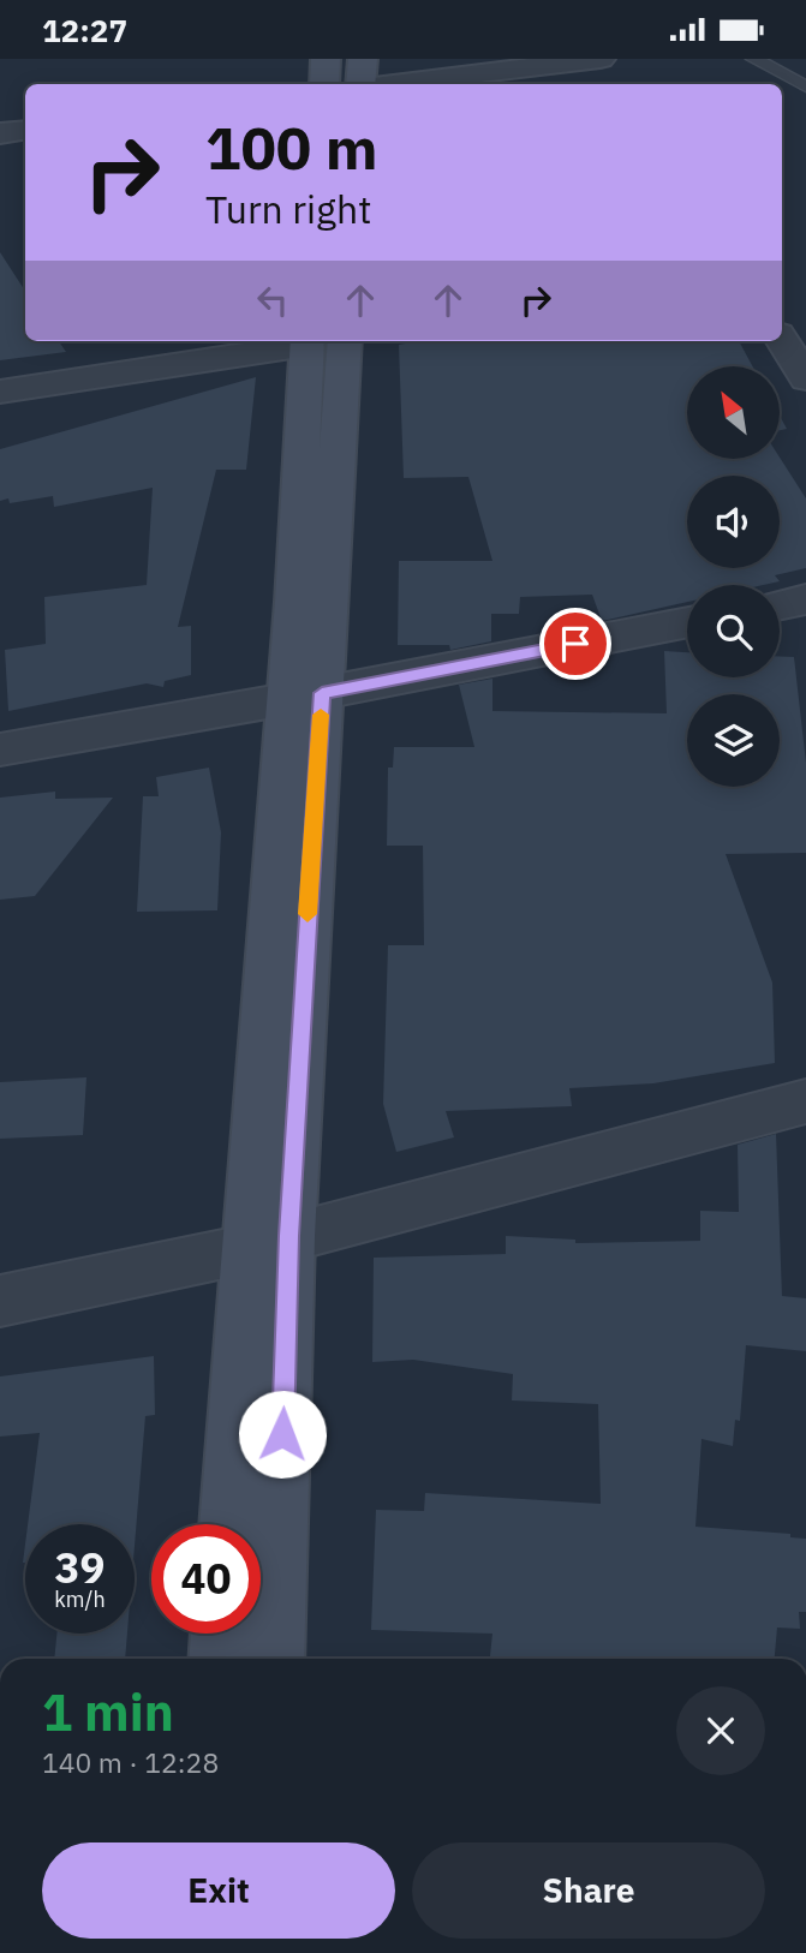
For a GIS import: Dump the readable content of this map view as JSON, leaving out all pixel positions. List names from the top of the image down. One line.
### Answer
{"north":"top left","page":{"status":"12:27","turn":["100 m","Turn right"],"speed":"39 km/h","limit":"40","heading":["1 min","140 m · 12:28"],"buttons":["Exit","Share"]}}
